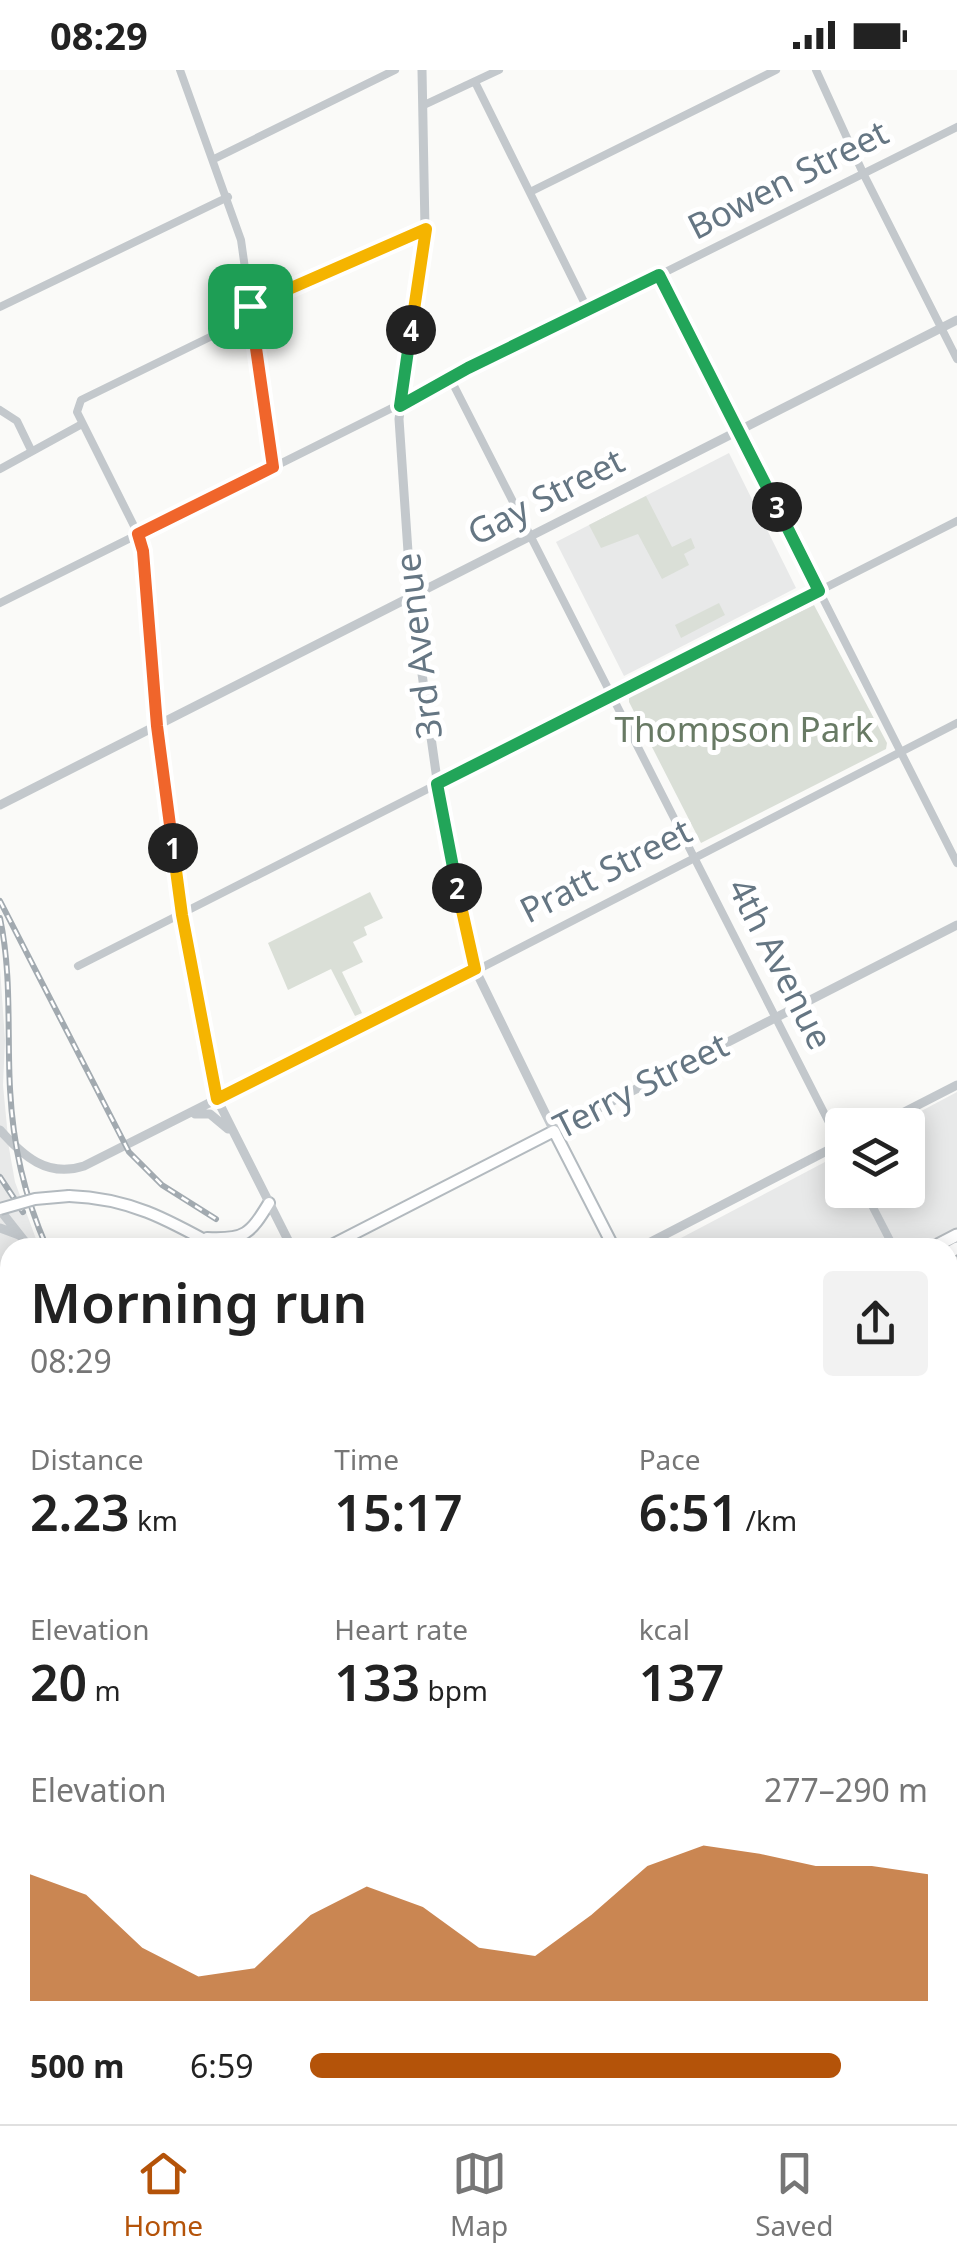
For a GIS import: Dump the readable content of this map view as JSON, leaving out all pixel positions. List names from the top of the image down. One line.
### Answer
{"streets":{"main road":["3rd Avenue","Terry Street"],"street":["Bowen Street","Gay Street","Pratt Street","4th Avenue"]},"crossings":[["Bowen Street","3rd Avenue"],["Bowen Street","4th Avenue"],["Gay Street","3rd Avenue"],["Gay Street","4th Avenue"],["3rd Avenue","Pratt Street"],["3rd Avenue","Terry Street"],["Pratt Street","4th Avenue"],["4th Avenue","Terry Street"]],"parks":["Thompson Park"],"page":{"status":"08:29","pins":["4","3","1","2"],"heading":["Morning run","08:29"],"stats":[["Distance","2.23 km"],["Time","15:17"],["Pace","6:51 /km"],["Elevation","20 m"],["Heart rate","133 bpm"],["kcal","137"]],"chart":["Elevation","277–290 m"],"list":[{"name":"500 m","note":"6:59"}],"tabs":["Home","Map","Saved"]}}
